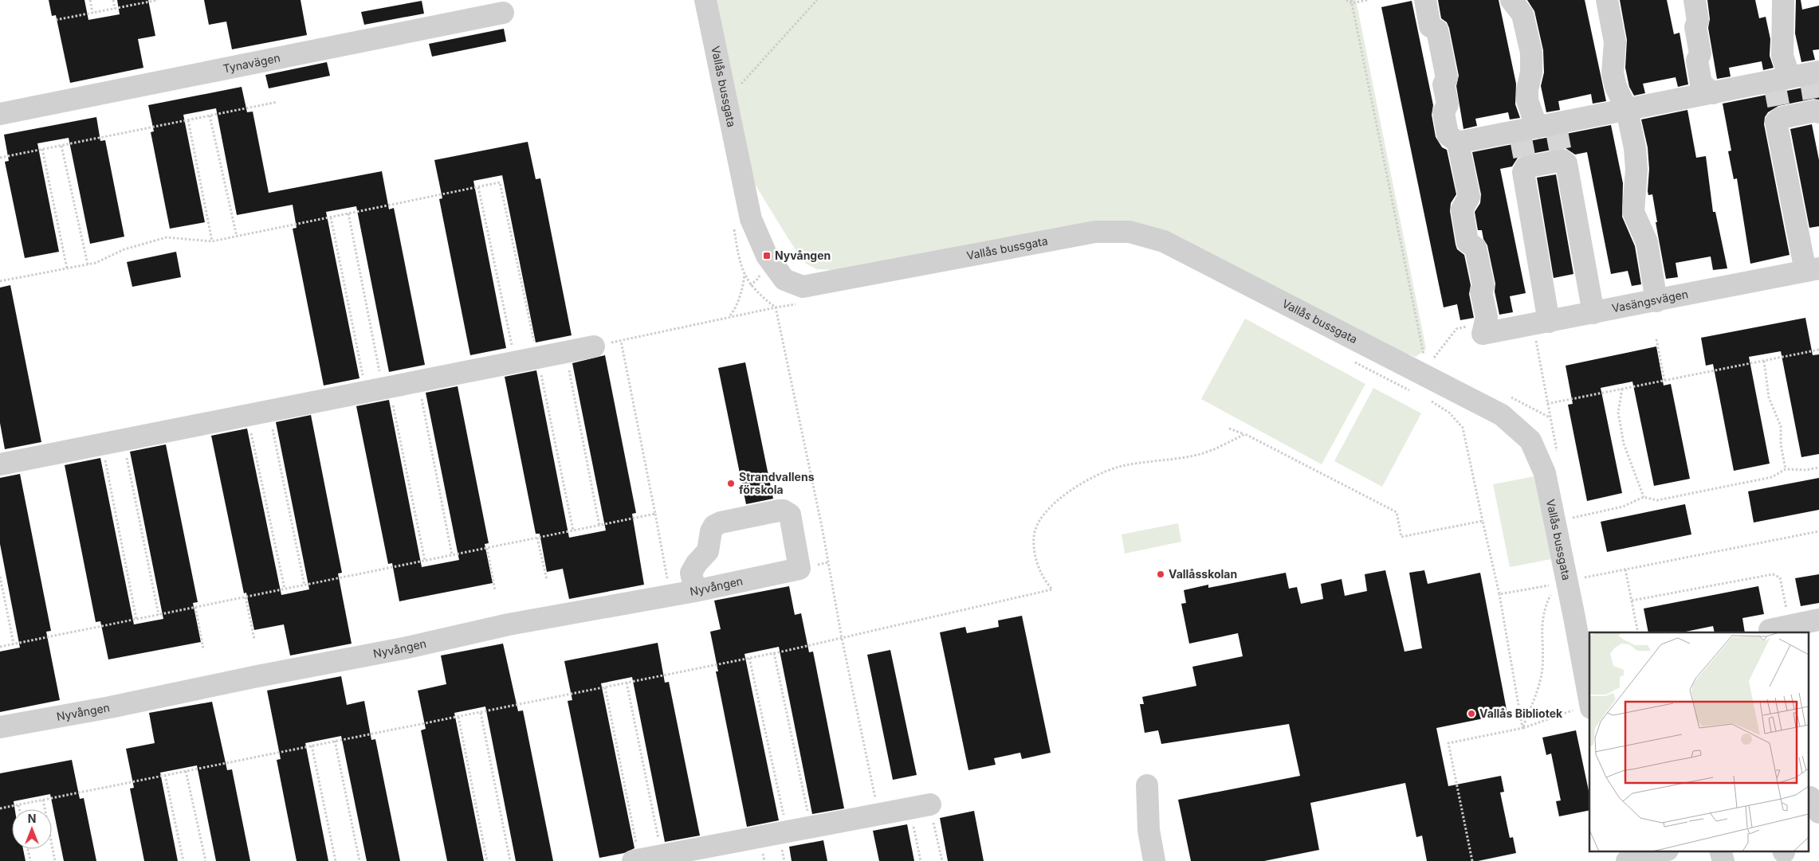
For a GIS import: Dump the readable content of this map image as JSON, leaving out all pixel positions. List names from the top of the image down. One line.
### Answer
{"streets":{"street":["Tynavägen","Vallås bussgata","Vasängsvägen","Nyvången"]},"places":{"transit":["Nyvången"],"other":["Strandvallens förskola","Vallåsskolan","Vallås Bibliotek"]},"north":"top"}
